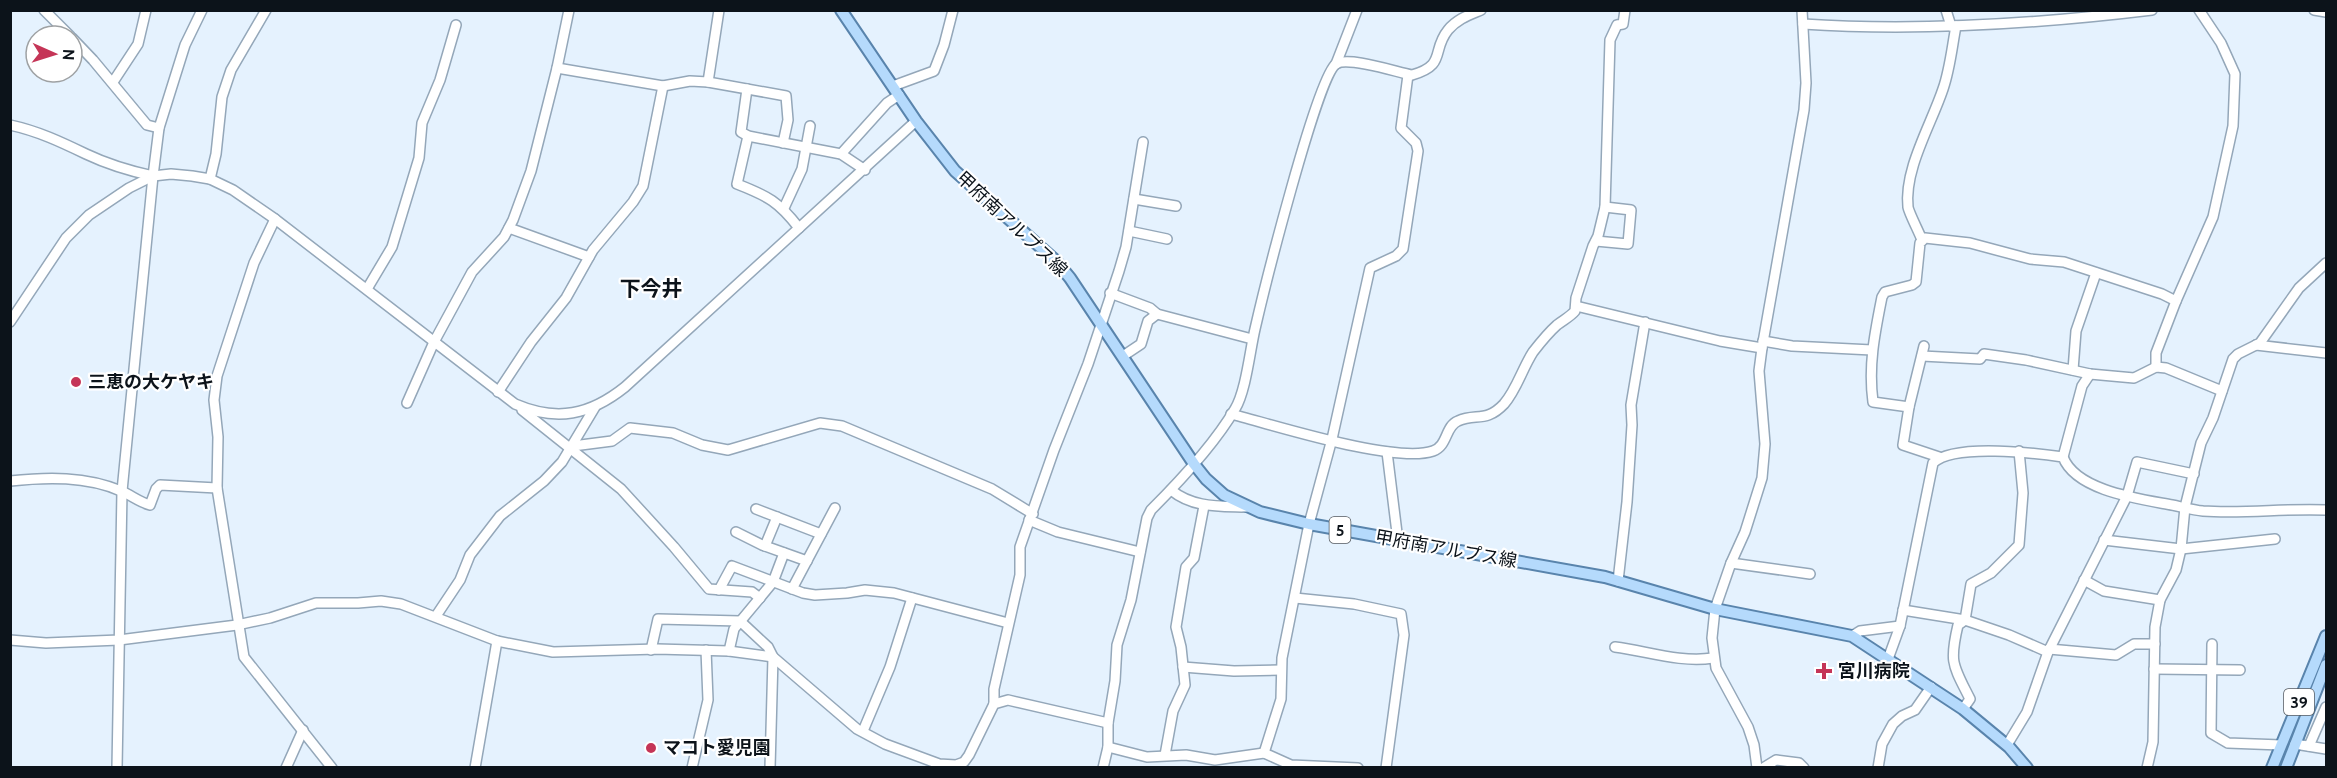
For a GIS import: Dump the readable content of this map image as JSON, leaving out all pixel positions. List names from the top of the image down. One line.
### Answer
{"streets":{"main road":["甲府南アルプス線","5","39"]},"districts":["下今井"],"places":{"other":["三恵の大ケヤキ","マコト愛児園"],"health":["宮川病院"]},"north":"right"}
